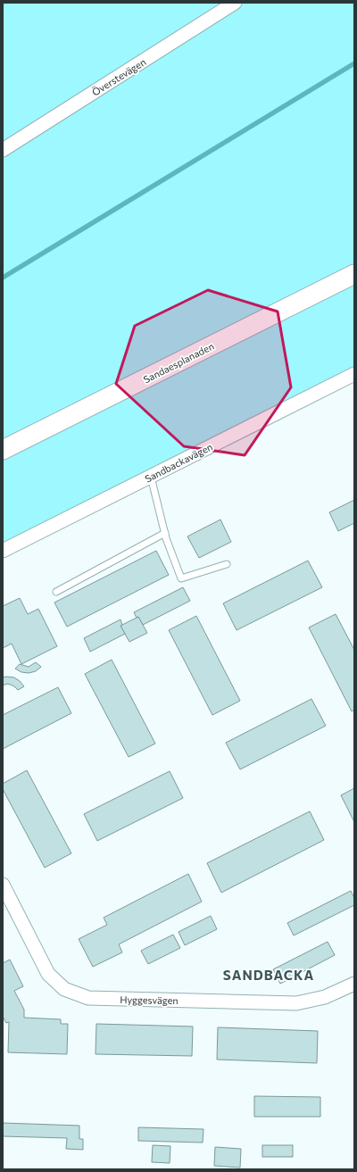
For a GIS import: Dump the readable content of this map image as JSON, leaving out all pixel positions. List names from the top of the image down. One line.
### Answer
{"streets":{"main road":["Sandaesplanaden"],"street":["Överstevägen","Sandbackavägen","Hyggesvägen"]},"districts":["SANDBACKA"]}
